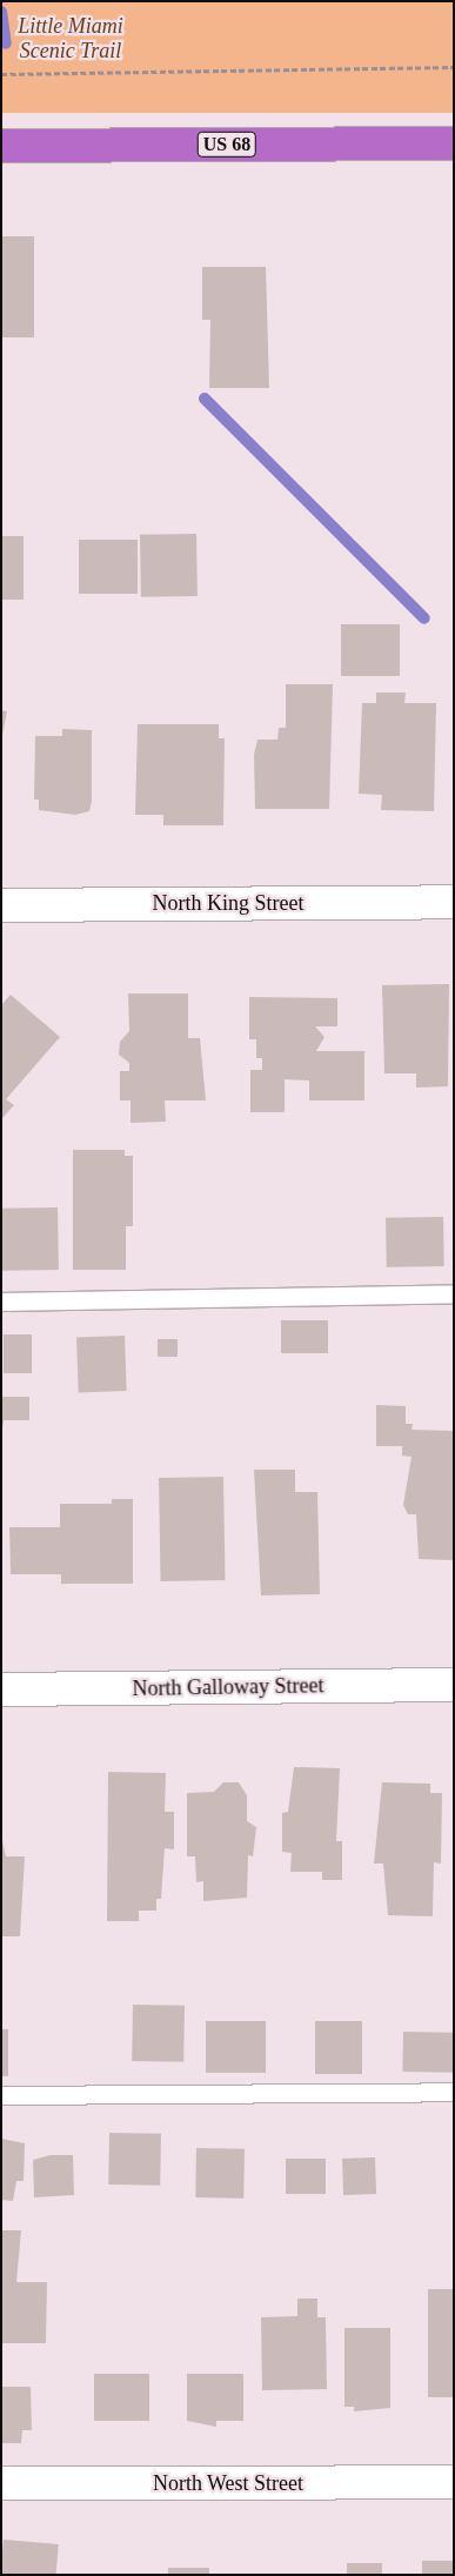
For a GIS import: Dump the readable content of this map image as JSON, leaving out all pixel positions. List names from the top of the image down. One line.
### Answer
{"streets":{"highway":["US 68"],"street":["North King Street","North Galloway Street","North West Street"]},"parks":["Little Miami Scenic Trail"]}
